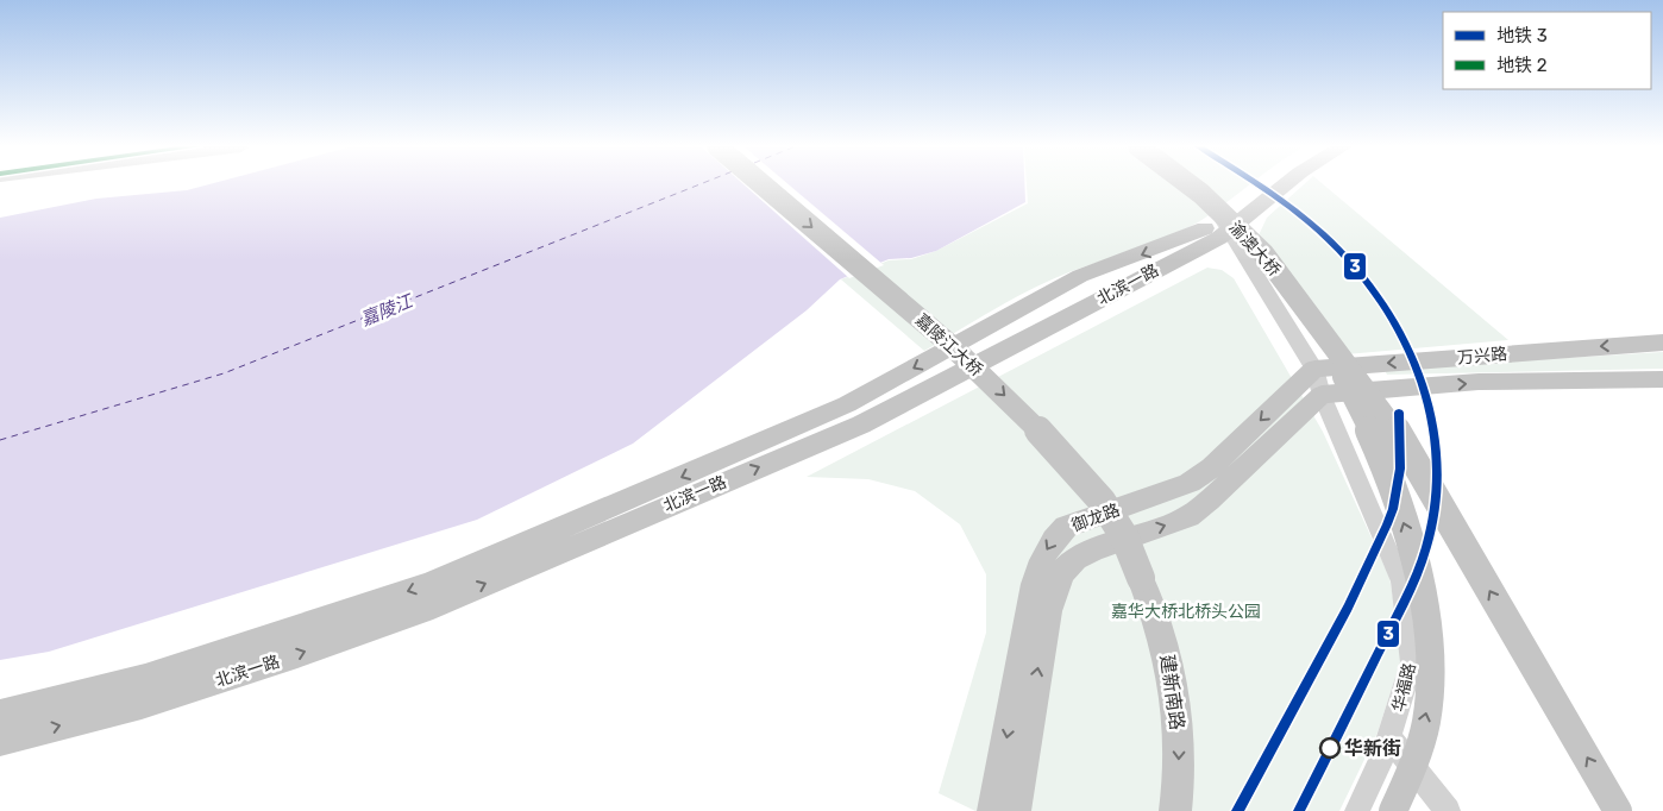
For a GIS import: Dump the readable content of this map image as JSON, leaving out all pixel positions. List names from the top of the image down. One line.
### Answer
{"streets":{"main road":["渝澳大桥","北滨一路","嘉陵江大桥","万兴路","御龙路","建新南路"],"street":["华福路"]},"crossings":[["北滨一路","华福路"],["嘉陵江大桥","建新南路"],["万兴路","御龙路"],["万兴路","华福路"],["御龙路","华福路"]],"one_way":["嘉陵江大桥","建新南路"],"water":["嘉陵江"],"parks":["嘉华大桥北桥头公园"],"places":["华新街"],"lines":["metro line 3"],"legend":["地铁 3","地铁 2"]}
